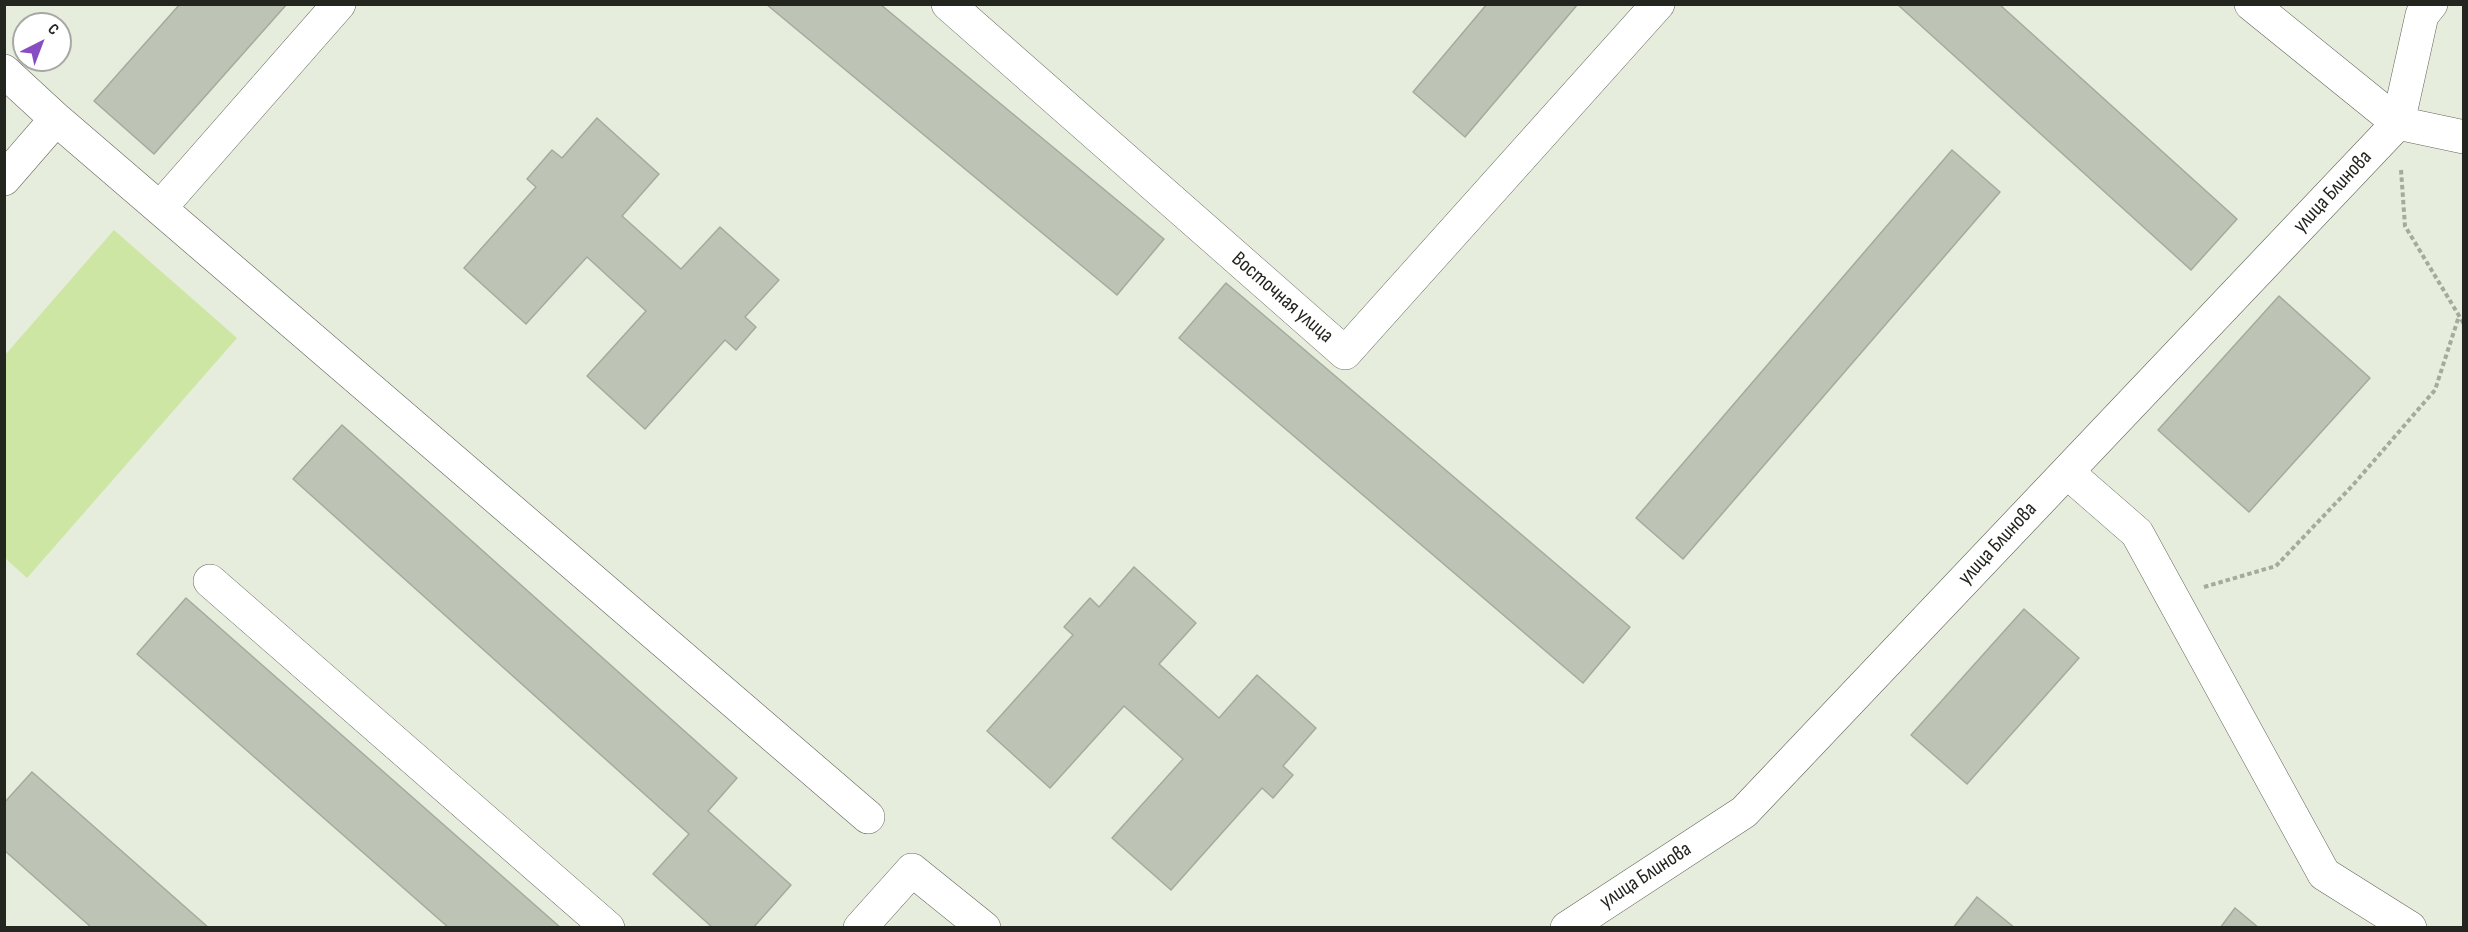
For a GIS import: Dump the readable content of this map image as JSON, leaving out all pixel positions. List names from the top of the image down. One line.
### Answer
{"streets":{"street":["улица Блинова","Восточная улица"]},"north":"top right"}
